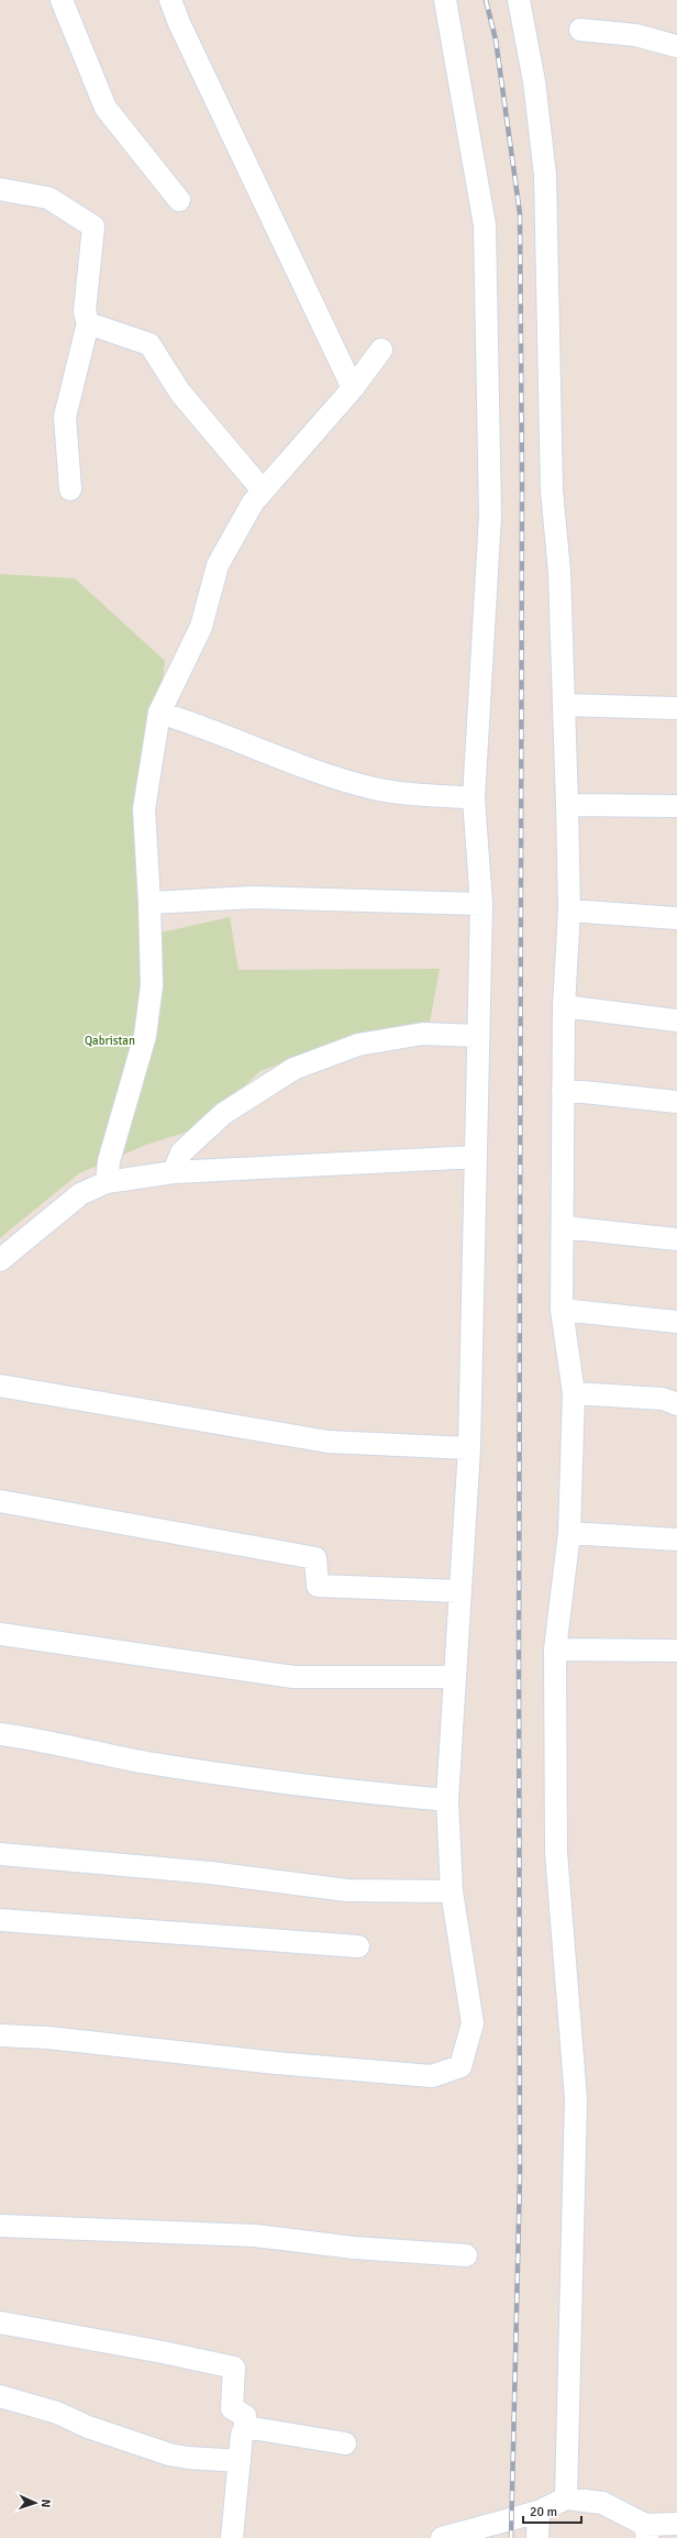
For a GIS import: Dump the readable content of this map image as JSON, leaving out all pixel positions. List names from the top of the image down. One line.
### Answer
{"parks":["Qabristan"],"scale_bar":"20 m","north":"right"}
